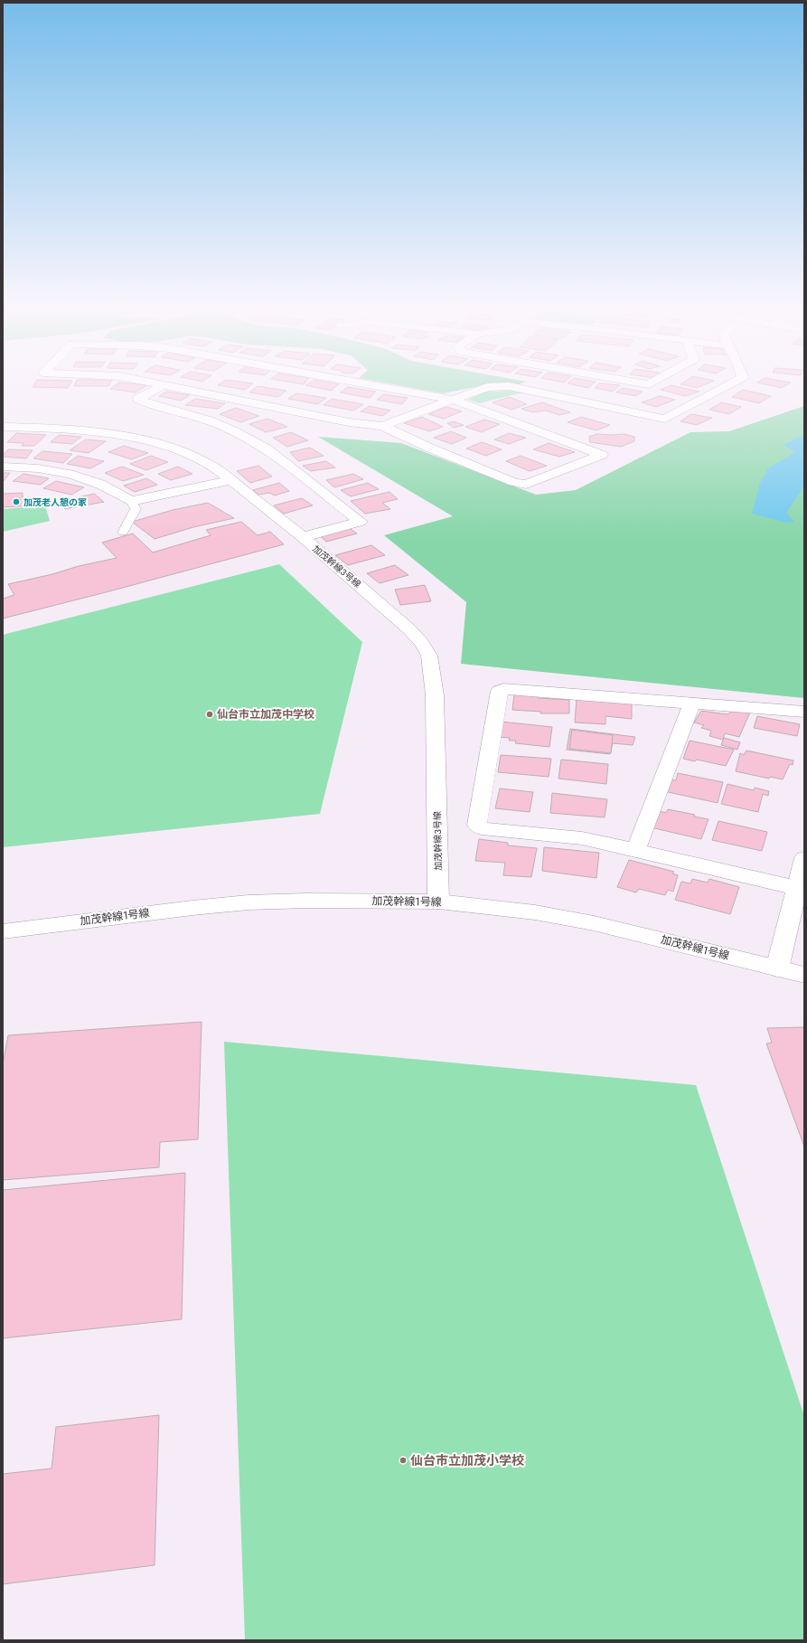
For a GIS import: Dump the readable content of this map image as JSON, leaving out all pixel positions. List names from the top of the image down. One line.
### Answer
{"streets":{"street":["加茂幹線３号線","加茂幹線1号線"]},"crossings":[["加茂幹線３号線","加茂幹線1号線"]],"places":["加茂老人憩の家","仙台市立加茂中学校","仙台市立加茂小学校"]}
